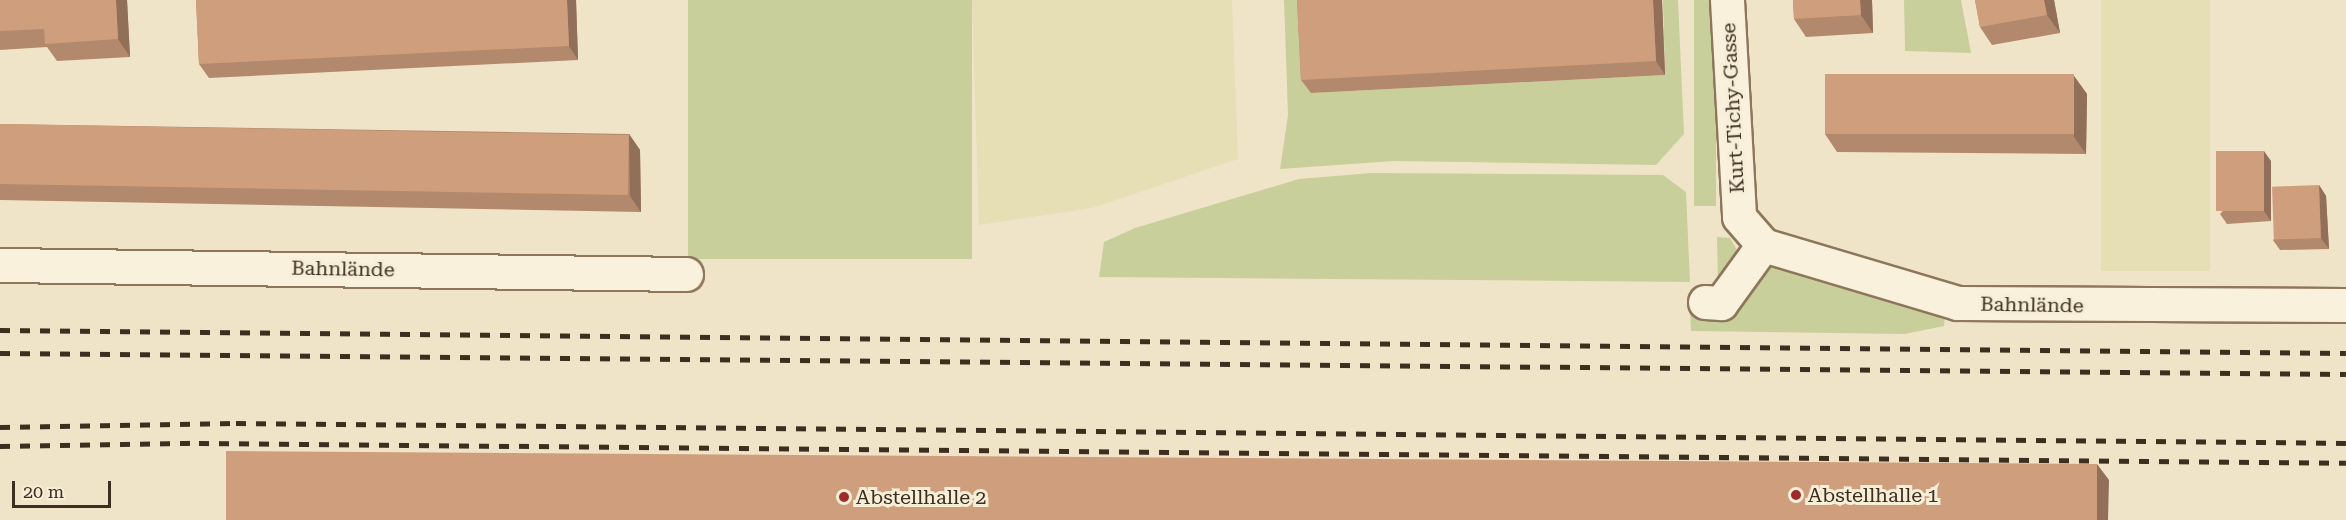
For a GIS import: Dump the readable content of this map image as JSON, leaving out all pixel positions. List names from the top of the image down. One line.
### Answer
{"streets":{"street":["Kurt-Tichy-Gasse","Bahnlände"]},"crossings":[["Kurt-Tichy-Gasse","Bahnlände"]],"places":["Abstellhalle 1","Abstellhalle 2"],"scale_bar":"20 m"}
